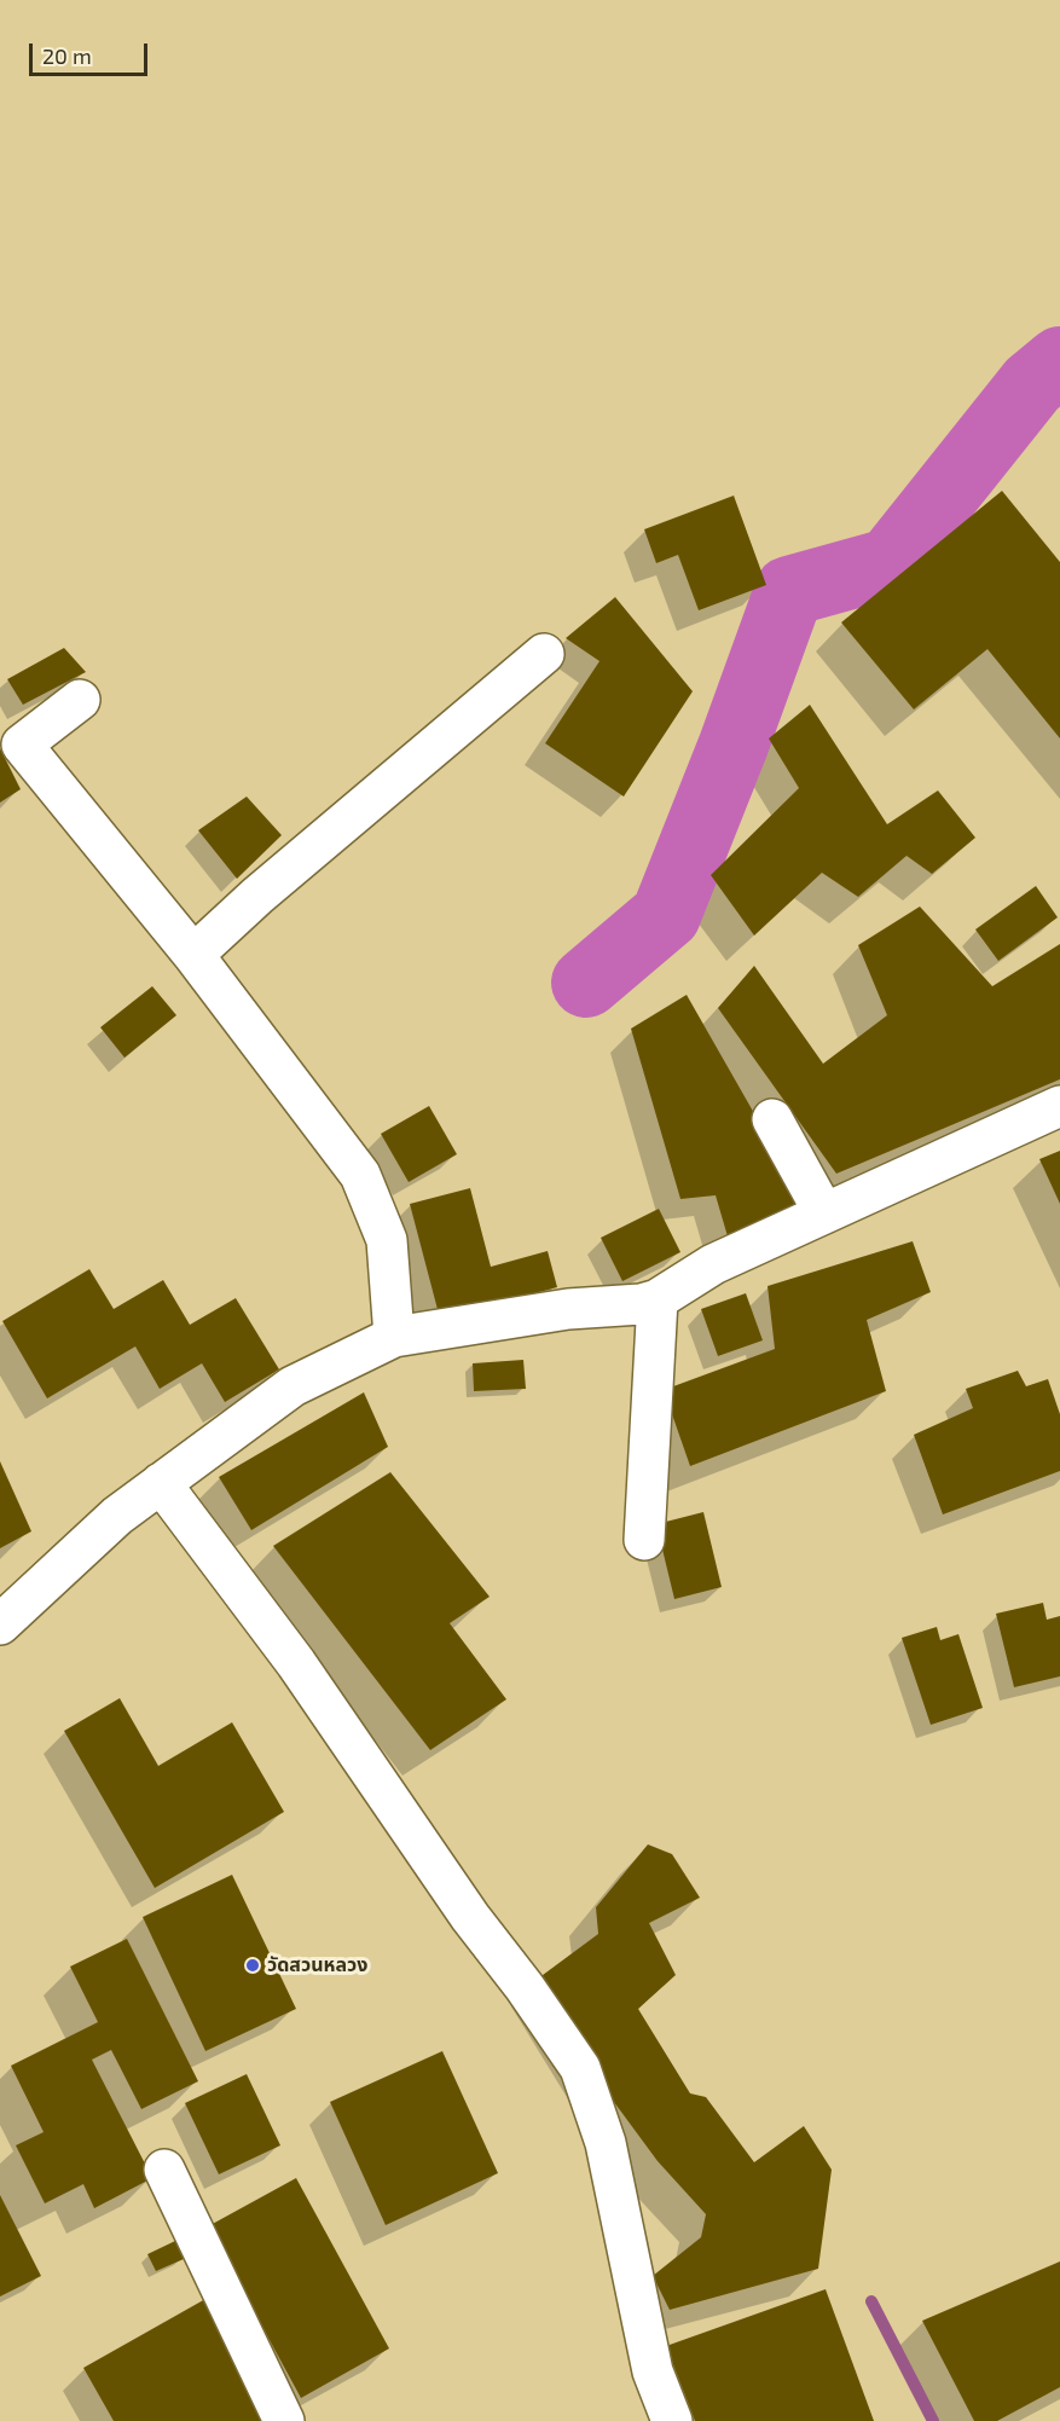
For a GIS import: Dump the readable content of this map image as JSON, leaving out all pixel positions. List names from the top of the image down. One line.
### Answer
{"places":["วัดสวนหลวง"],"scale_bar":"20 m"}
